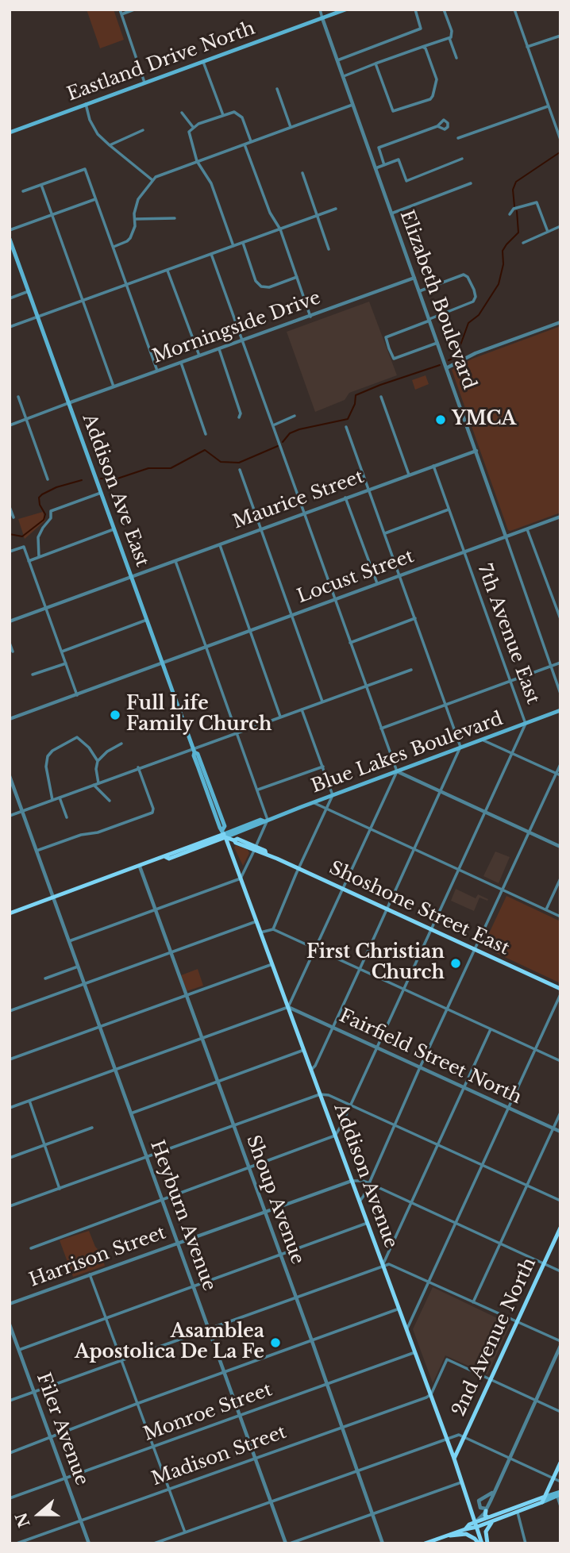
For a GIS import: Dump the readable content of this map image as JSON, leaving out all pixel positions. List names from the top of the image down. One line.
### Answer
{"streets":{"main road":["Eastland Drive North","Addison Ave East","Blue Lakes Boulevard","Shoshone Street East","Addison Avenue","2nd Avenue North"],"street":["Elizabeth Boulevard","Morningside Drive","Maurice Street","Locust Street","7th Avenue East","Fairfield Street North","Shoup Avenue","Heyburn Avenue","Harrison Street","Monroe Street","Filer Avenue","Madison Street"]},"crossings":[["Eastland Drive North","Elizabeth Boulevard"],["Elizabeth Boulevard","Morningside Drive"],["Elizabeth Boulevard","Maurice Street"],["Elizabeth Boulevard","Locust Street"],["Morningside Drive","Addison Ave East"],["Addison Ave East","Maurice Street"],["Addison Ave East","Locust Street"],["Addison Ave East","Blue Lakes Boulevard"],["Addison Ave East","Shoshone Street East"],["Addison Ave East","Addison Avenue"],["Maurice Street","7th Avenue East"],["Locust Street","7th Avenue East"],["7th Avenue East","Blue Lakes Boulevard"],["7th Avenue East","Shoshone Street East"],["7th Avenue East","Fairfield Street North"],["7th Avenue East","Addison Avenue"],["Blue Lakes Boulevard","Shoshone Street East"],["Blue Lakes Boulevard","Addison Avenue"],["Shoshone Street East","Addison Avenue"],["Fairfield Street North","Addison Avenue"],["Addison Avenue","Harrison Street"],["Addison Avenue","2nd Avenue North"],["Addison Avenue","Monroe Street"],["Addison Avenue","Madison Street"],["Shoup Avenue","Harrison Street"],["Shoup Avenue","Monroe Street"],["Shoup Avenue","Madison Street"],["Heyburn Avenue","Harrison Street"],["Heyburn Avenue","Monroe Street"],["Heyburn Avenue","Madison Street"],["Monroe Street","Filer Avenue"],["Filer Avenue","Madison Street"]],"places":["YMCA","Full Life Family Church","First Christian Church","Asamblea Apostolica De La Fe"],"north":"left"}
